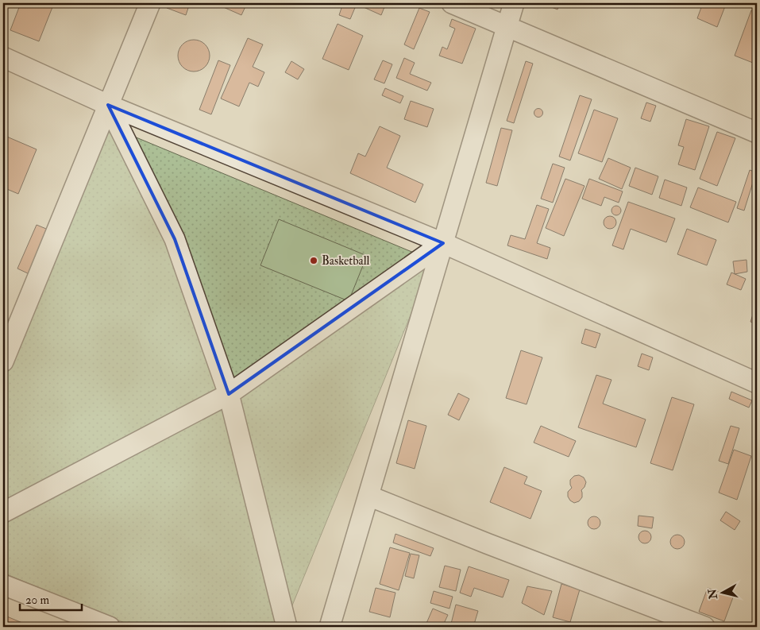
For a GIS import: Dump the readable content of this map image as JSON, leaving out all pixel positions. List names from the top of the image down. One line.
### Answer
{"places":["Basketball"],"scale_bar":"20 m","north":"left"}
